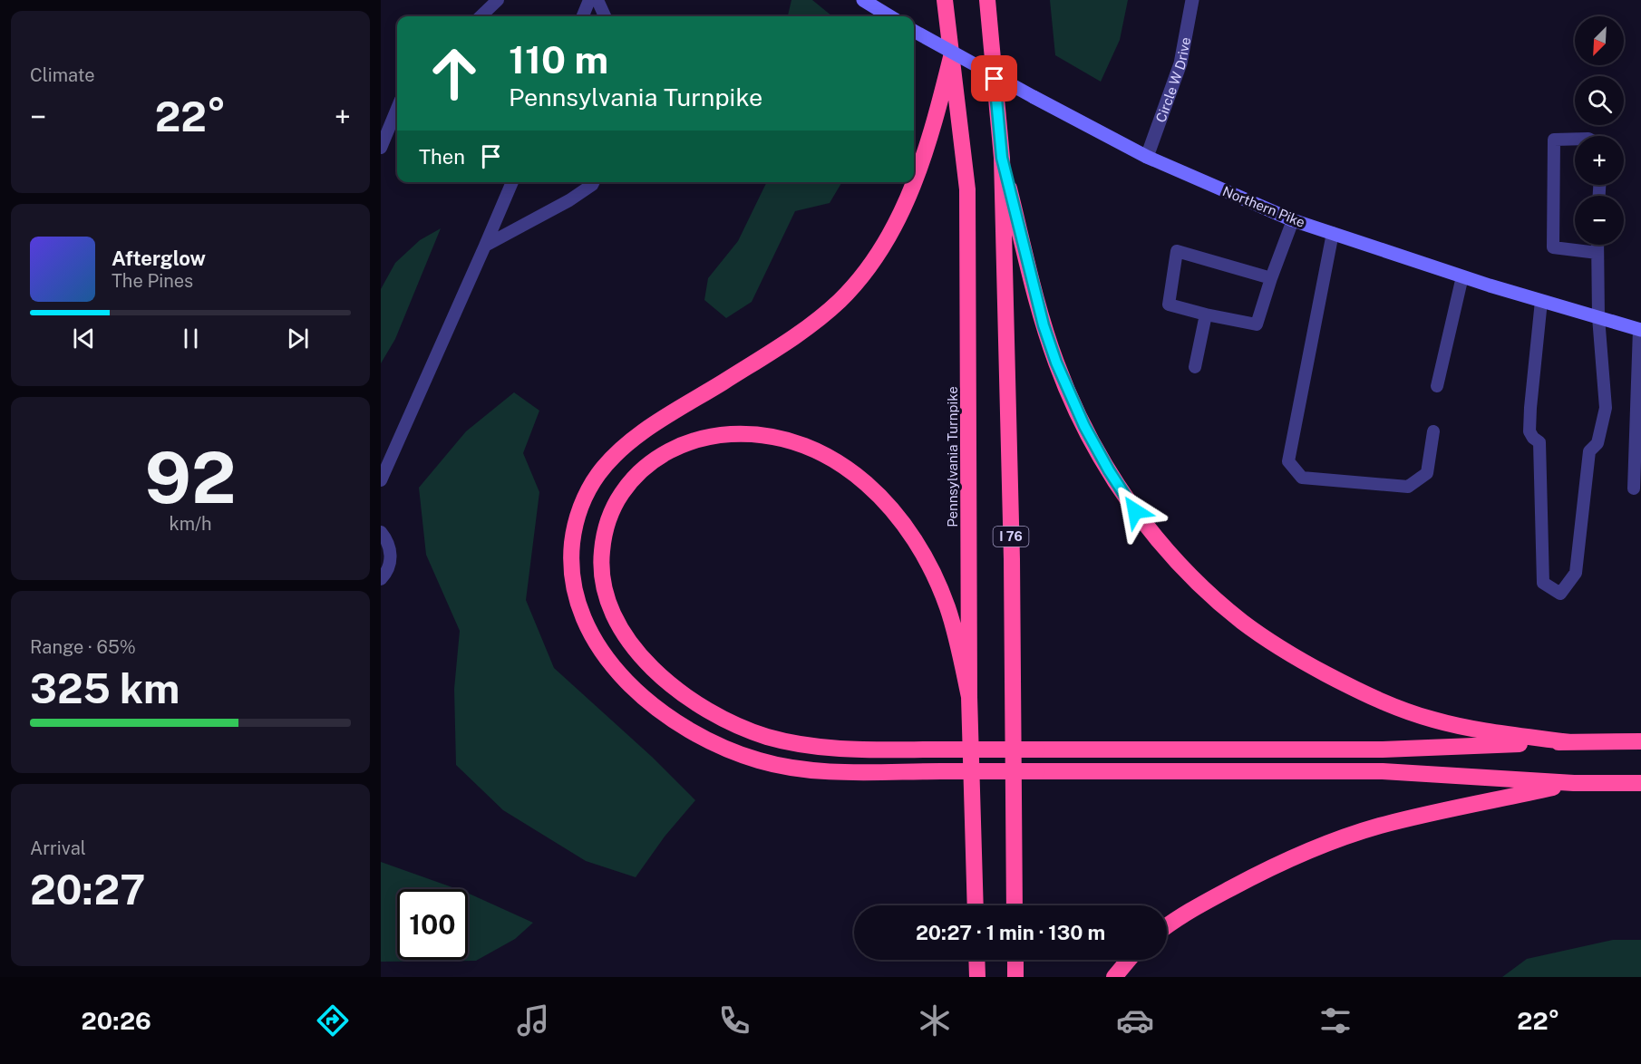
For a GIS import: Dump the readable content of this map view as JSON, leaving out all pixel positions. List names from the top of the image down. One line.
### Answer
{"streets":{"highway":["Pennsylvania Turnpike","I 76"],"main road":["Northern Pike"],"street":["Circle W Drive"]},"crossings":[["Circle W Drive","Northern Pike"]],"north":"bottom left","page":{"tile":["Climate",["92","km/h"],["Range · 65%","325 km"],["Arrival","20:27"]],"map_buttons":["+","−"],"turn":["110 m","Pennsylvania Turnpike"],"heat":["−","22°","+"],"then":"Then","song":["Afterglow","The Pines"],"limit":"100","trip":"20:27 · 1 min · 130 m","tabs":["20:26","22°"]}}
